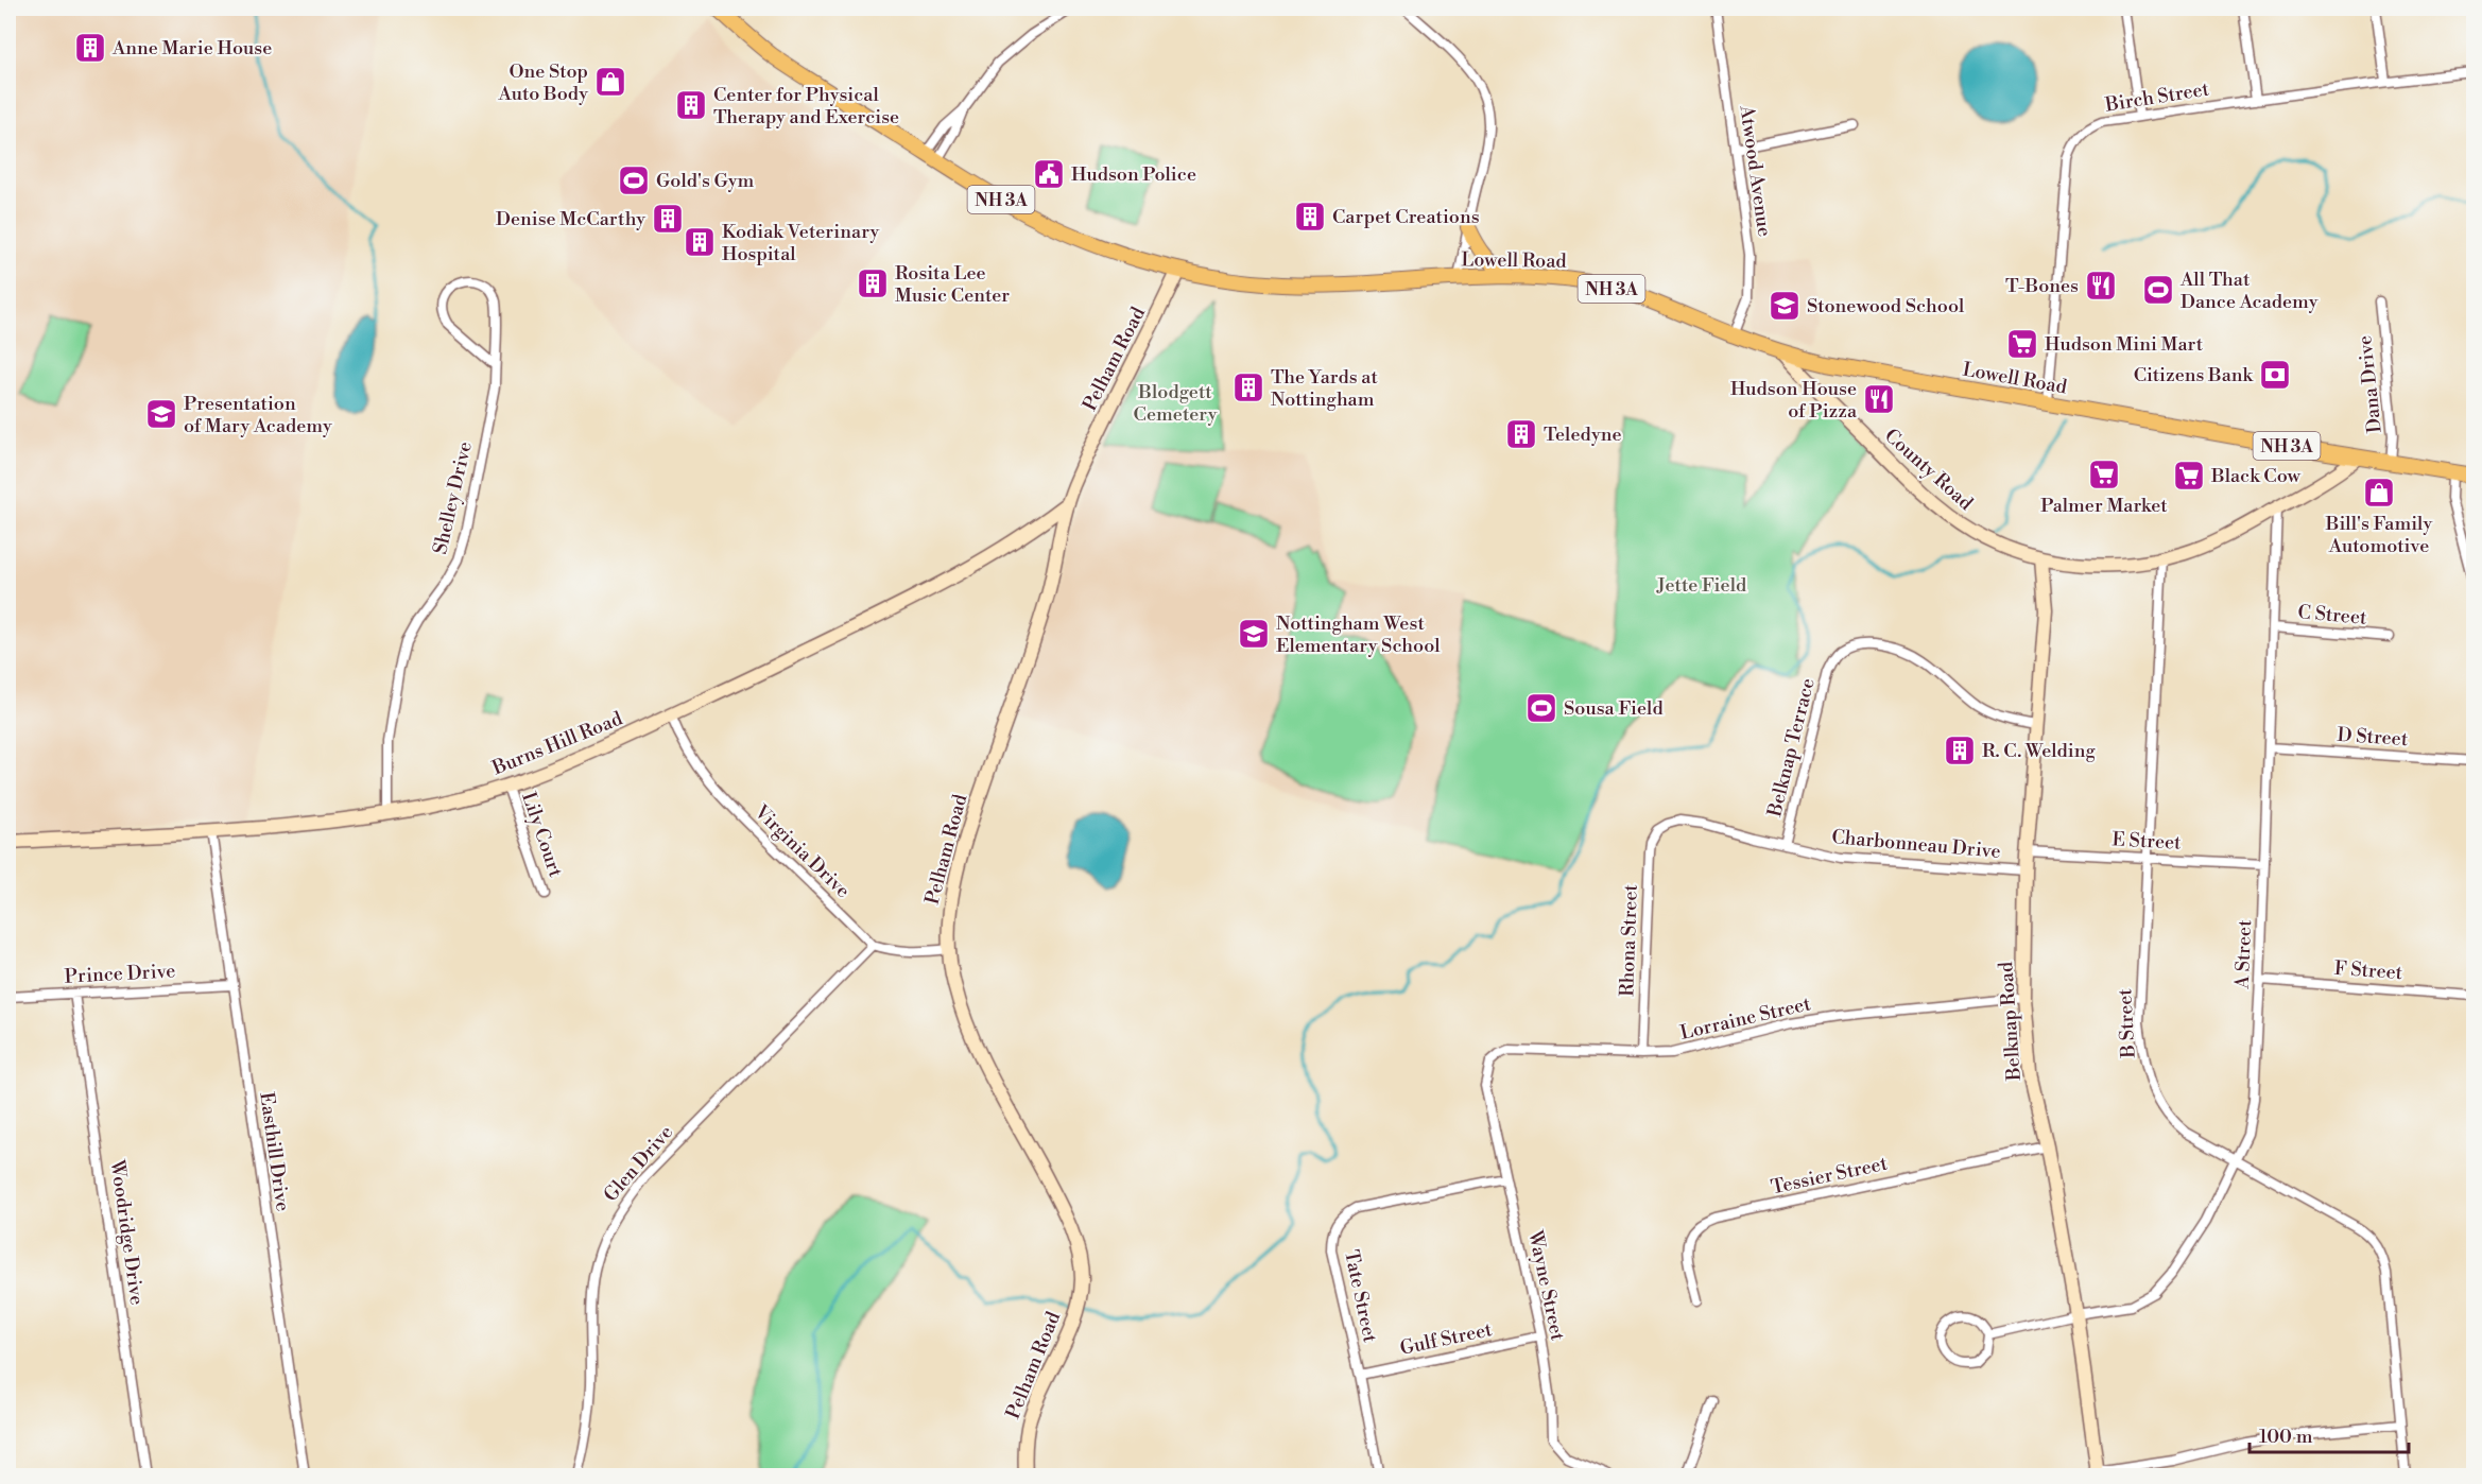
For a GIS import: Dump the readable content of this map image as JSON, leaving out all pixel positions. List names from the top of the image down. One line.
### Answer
{"streets":{"main road":["NH 3A","Lowell Road"],"street":["Birch Street","Atwood Avenue","Pelham Road","Dana Drive","County Road","Shelley Drive","C Street","D Street","Burns Hill Road","Belknap Terrace","Lily Court","E Street","Charbonneau Drive","Virginia Drive","Rhona Street","A Street","F Street","Prince Drive","Lorraine Street","Belknap Road","B Street","Easthill Drive","Glen Drive","Tessier Street","Woodridge Drive","Wayne Street","Tate Street","Gulf Street"]},"crossings":[["Birch Street","Lowell Road"],["Atwood Avenue","Lowell Road"],["Lowell Road","Pelham Road"],["Lowell Road","Dana Drive"],["Lowell Road","County Road"],["Pelham Road","Burns Hill Road"],["County Road","A Street"],["County Road","Belknap Road"],["County Road","B Street"],["Shelley Drive","Burns Hill Road"],["C Street","A Street"],["D Street","A Street"],["Burns Hill Road","Lily Court"],["Burns Hill Road","Virginia Drive"],["Burns Hill Road","Easthill Drive"],["Belknap Terrace","Charbonneau Drive"],["Belknap Terrace","Belknap Road"],["E Street","A Street"],["E Street","Belknap Road"],["E Street","B Street"],["Charbonneau Drive","Rhona Street"],["Charbonneau Drive","Belknap Road"],["Virginia Drive","Glen Drive"],["Rhona Street","Lorraine Street"],["A Street","F Street"],["A Street","Belknap Road"],["A Street","B Street"],["Prince Drive","Easthill Drive"],["Prince Drive","Woodridge Drive"],["Lorraine Street","Belknap Road"],["Lorraine Street","Wayne Street"],["Belknap Road","Tessier Street"],["Wayne Street","Tate Street"],["Wayne Street","Gulf Street"],["Tate Street","Gulf Street"]],"parks":["Blodgett Cemetery","Jette Field"],"places":{"building":["Anne Marie House","Center for Physical Therapy and Exercise","Carpet Creations","Denise McCarthy","Kodiak Veterinary Hospital","Rosita Lee Music Center","The Yards at Nottingham","Teledyne","R. C. Welding"],"shop":["One Stop Auto Body","Bill's Family Automotive"],"public building":["Hudson Police"],"sports":["Gold's Gym","All That Dance Academy","Sousa Field"],"restaurant":["T-Bones","Hudson House of Pizza"],"school or university":["Stonewood School","Presentation of Mary Academy","Nottingham West Elementary School"],"supermarket":["Hudson Mini Mart","Palmer Market","Black Cow"],"bank":["Citizens Bank"]},"scale_bar":"100 m"}
